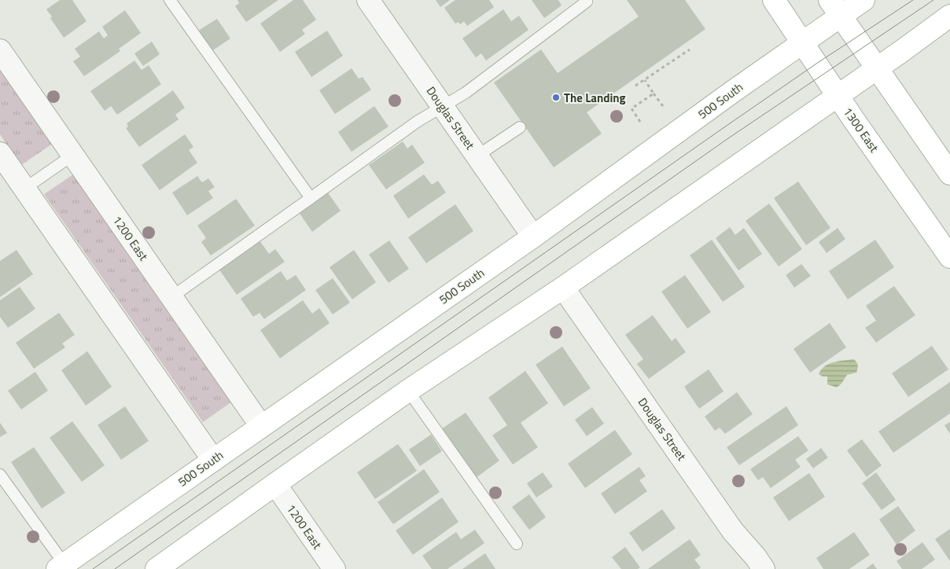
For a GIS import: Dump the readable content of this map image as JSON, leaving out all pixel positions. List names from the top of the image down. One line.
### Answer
{"streets":{"main road":["500 South","1300 East"],"street":["Douglas Street","1200 East"]},"crossings":[["500 South","Douglas Street"],["500 South","1300 East"],["500 South","1200 East"]],"places":["The Landing"]}
